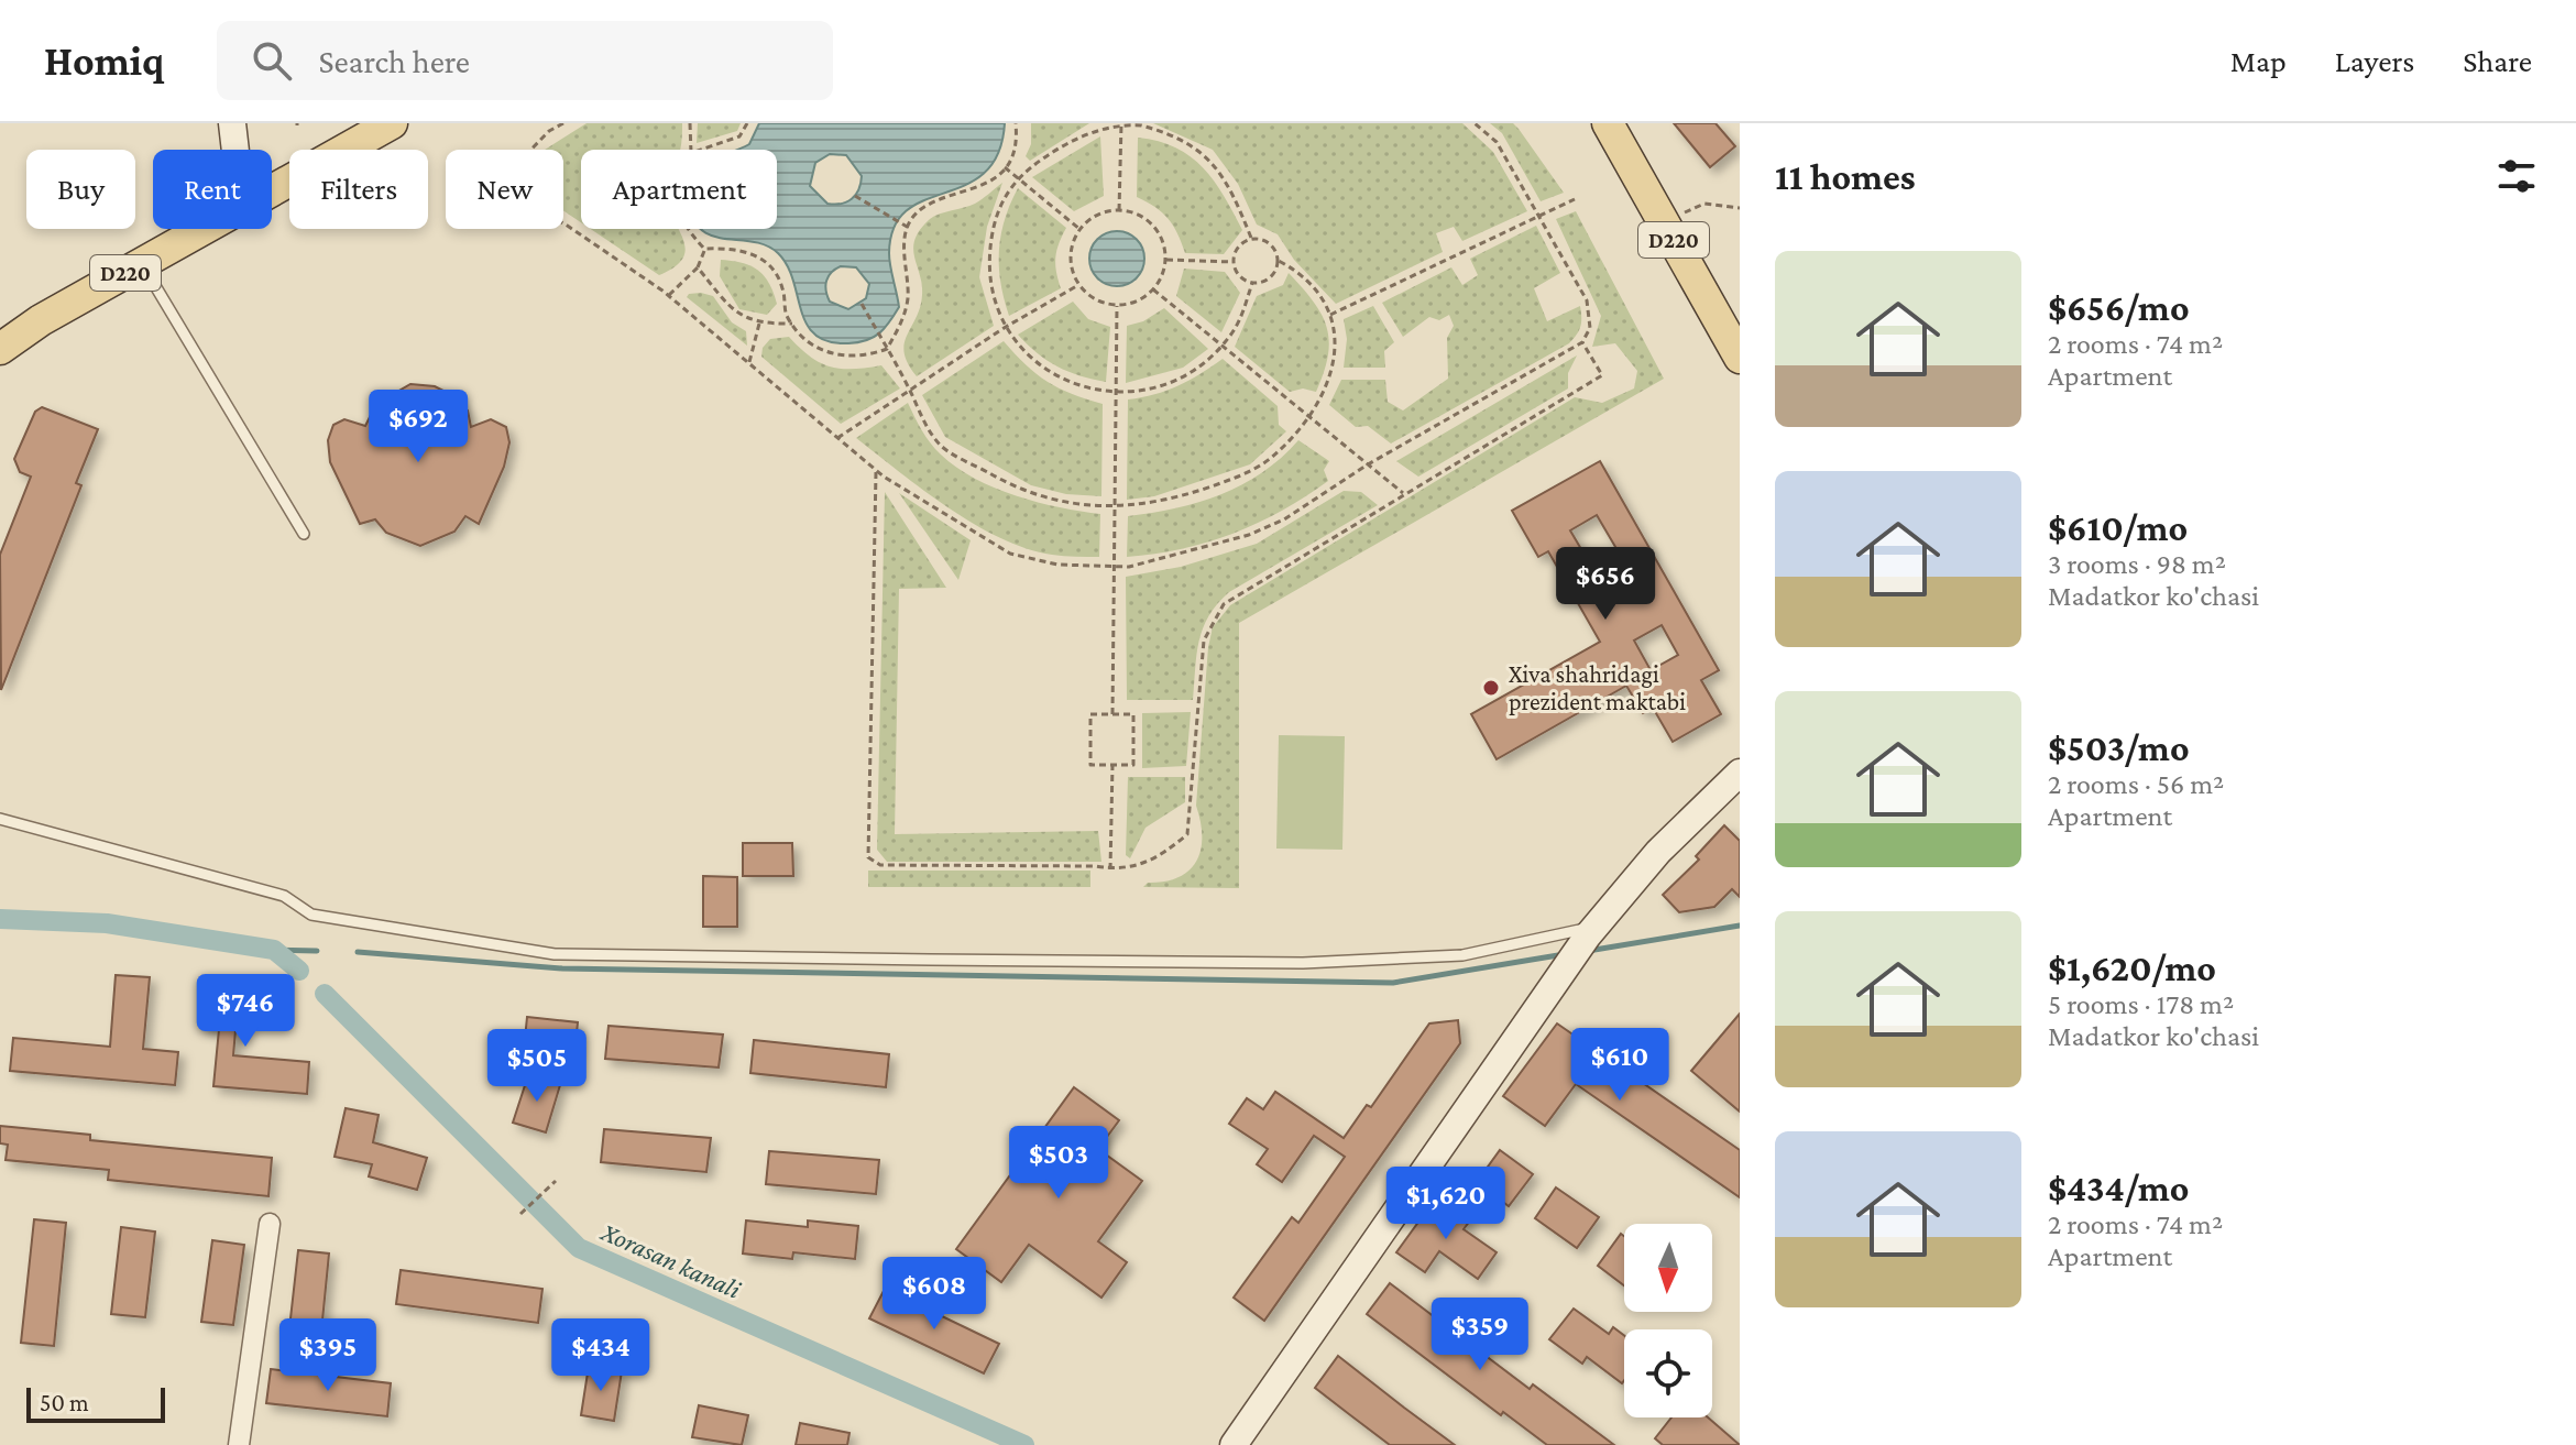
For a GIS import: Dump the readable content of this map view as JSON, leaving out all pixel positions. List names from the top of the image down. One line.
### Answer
{"streets":{"main road":["D220"]},"water":["Xorasan kanali"],"places":["Xiva shahridagi prezident maktabi"],"scale_bar":"50 m","north":"bottom","page":{"header":"Homiq","search":"Search here","nav":["Map","Layers","Share"],"heading":"11 homes","chip":["Buy","Rent","Filters","New","Apartment"],"list":[{"name":"$656/mo","note":"2 rooms · 74 m² · Apartment"},{"name":"$610/mo","note":"3 rooms · 98 m² · Madatkor ko'chasi"},{"name":"$503/mo","note":"2 rooms · 56 m² · Apartment"},{"name":"$1,620/mo","note":"5 rooms · 178 m² · Madatkor ko'chasi"},{"name":"$434/mo","note":"2 rooms · 74 m² · Apartment"}],"price":["$692","$656","$746","$610","$505","$503","$1,620","$608","$359","$395","$434"],"scale":"50 m"}}
